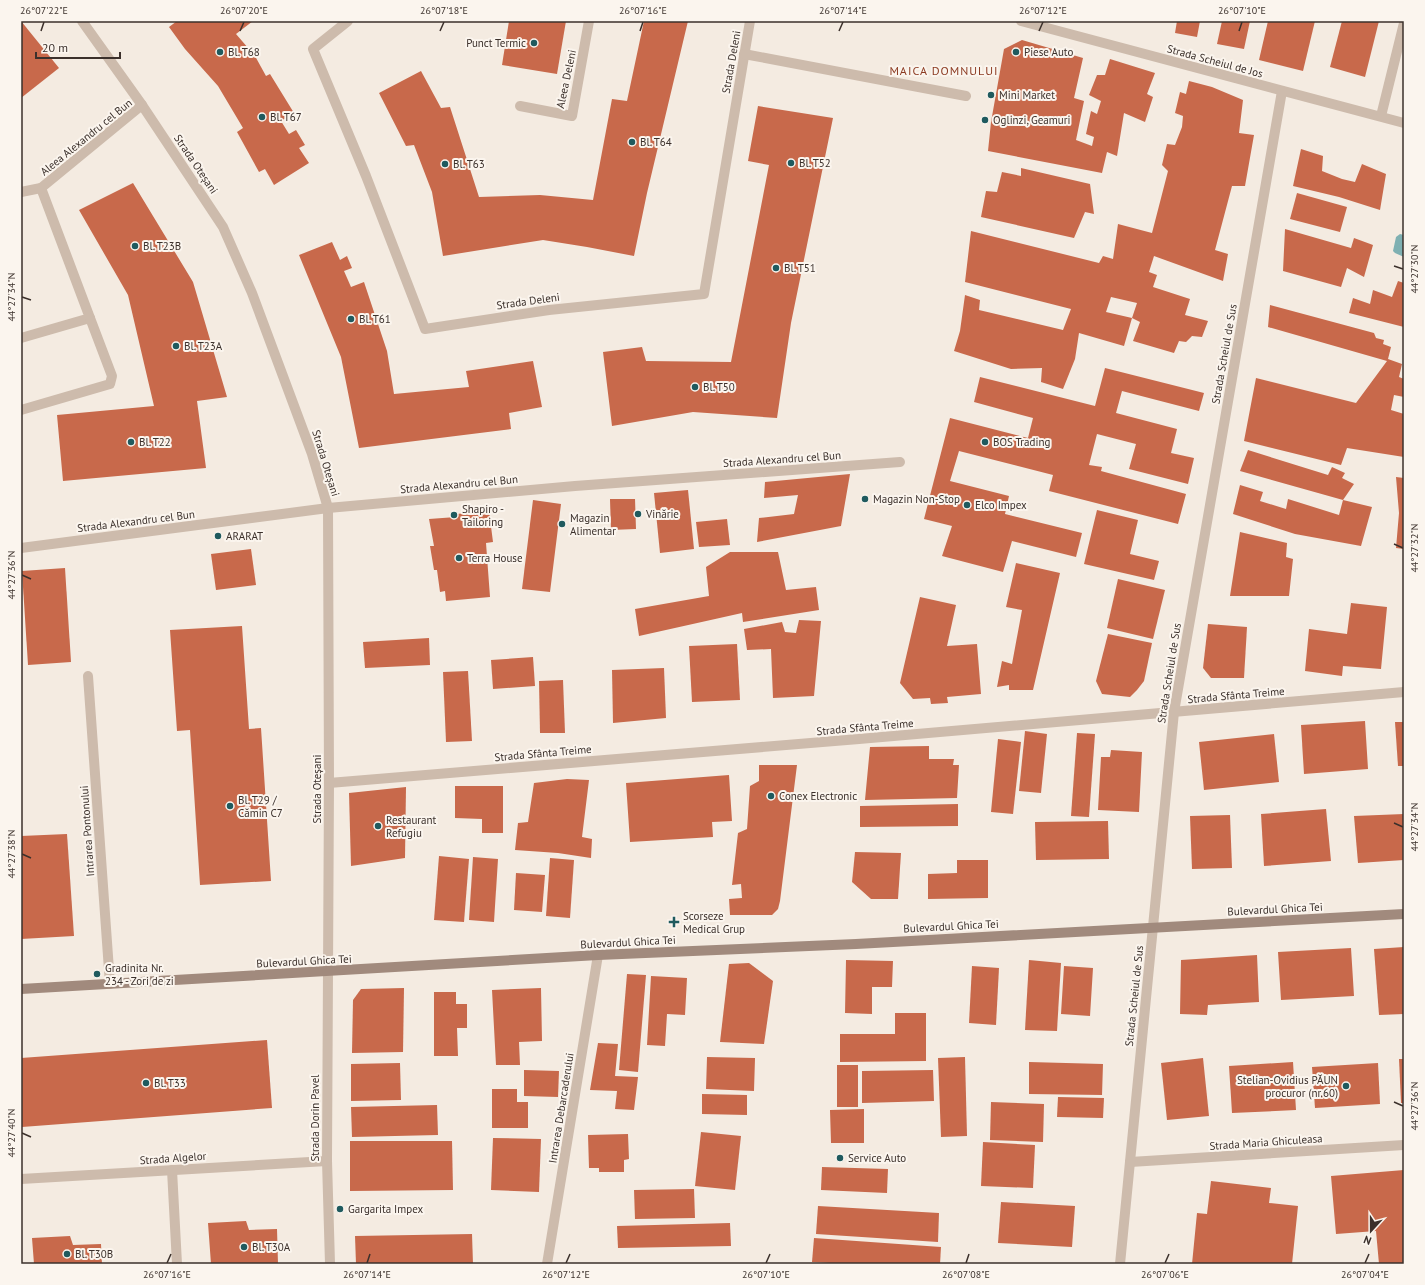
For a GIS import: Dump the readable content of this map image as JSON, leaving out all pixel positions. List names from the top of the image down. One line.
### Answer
{"streets":{"street":["Strada Scheiul de Jos","Strada Deleni","Aleea Deleni","Aleea Alexandru cel Bun","Strada Oteșani","Strada Scheiul de Sus","Strada Alexandru cel Bun","Strada Sfânta Treime","Intrarea Pontonului","Bulevardul Ghica Tei","Intrarea Debarcaderului","Strada Dorin Pavel","Strada Maria Ghiculeasa","Strada Algelor"]},"crossings":[["Strada Scheiul de Jos","Strada Scheiul de Sus"],["Aleea Alexandru cel Bun","Strada Oteșani"],["Strada Oteșani","Strada Alexandru cel Bun"],["Strada Oteșani","Strada Sfânta Treime"],["Strada Oteșani","Bulevardul Ghica Tei"],["Strada Oteșani","Strada Dorin Pavel"],["Strada Scheiul de Sus","Strada Sfânta Treime"],["Strada Scheiul de Sus","Bulevardul Ghica Tei"],["Strada Scheiul de Sus","Strada Maria Ghiculeasa"],["Intrarea Pontonului","Bulevardul Ghica Tei"],["Bulevardul Ghica Tei","Intrarea Debarcaderului"],["Bulevardul Ghica Tei","Strada Dorin Pavel"],["Strada Dorin Pavel","Strada Algelor"]],"districts":["MAICA DOMNULUI"],"places":{"other":["Punct Termic","Bl. T68","Piese Auto","Mini Market","Bl. T67","Oglinzi, Geamuri","Bl. T64","Bl. T52","Bl. T63","Bl. T23B","Bl. T51","Bl. T61","Bl. T23A","Bl. T50","Bl. T22","BOS Trading","Magazin Non-Stop","Elco Impex","Vinărie","Shapiro - Tailoring","Magazin Alimentar","ARARAT","Terra House","Conex Electronic","Bl. T29 / Cămin C7","Restaurant Refugiu","Gradinita Nr. 234 - Zori de zi","Bl. T33","Stelian-Ovidius PĂUN procuror (nr.60)","Service Auto","Gargarita Impex","Bl. T30A","Bl. T30B"],"health":["Scorseze Medical Grup"]},"scale_bar":"20 m","north":"bottom","coordinates":["26°07'22\"E","26°07'20\"E","26°07'18\"E","26°07'16\"E","26°07'14\"E","26°07'12\"E","26°07'10\"E","44°27'30\"N","44°27'34\"N","44°27'32\"N","44°27'36\"N","44°27'38\"N","44°27'40\"N","26°07'08\"E","26°07'06\"E","26°07'04\"E"]}
